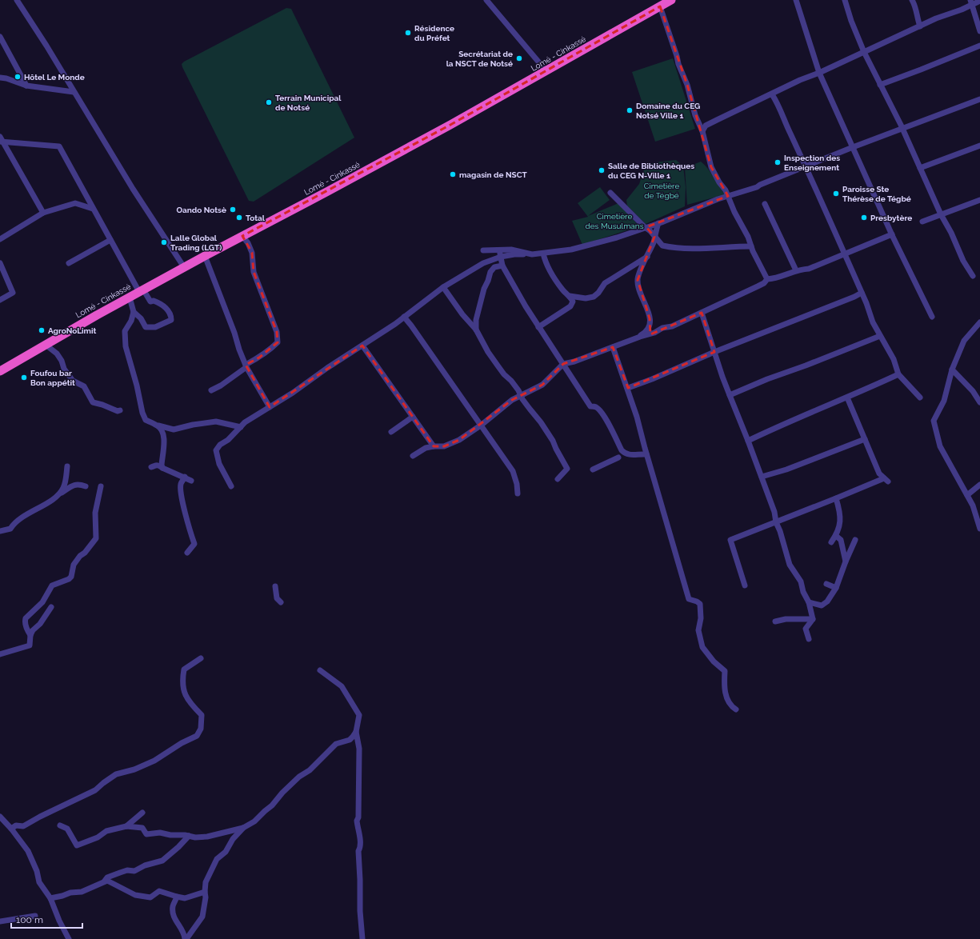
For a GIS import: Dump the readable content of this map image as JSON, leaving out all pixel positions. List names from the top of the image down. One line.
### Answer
{"streets":{"highway":["Lomé - Cinkassé"]},"parks":["Cimetière de Tégbé","Cimetière des Musulmans"],"places":["Résidence du Préfet","Secrétariat de la NSCT de Notsé","Hôtel Le Monde","Terrain Municipal de Notsé","Domaine du CEG Notsé Ville 1","Inspection des Enseignement","Salle de Bibliothèques du CEG N-Ville 1","magasin de NSCT","Paroisse Ste Thérèse de Tégbé","Oando Notsè","Total","Presbytère","Lalle Global Trading (LGT)","AgroNoLimit","Foufou bar Bon appétit"],"scale_bar":"100 m"}
